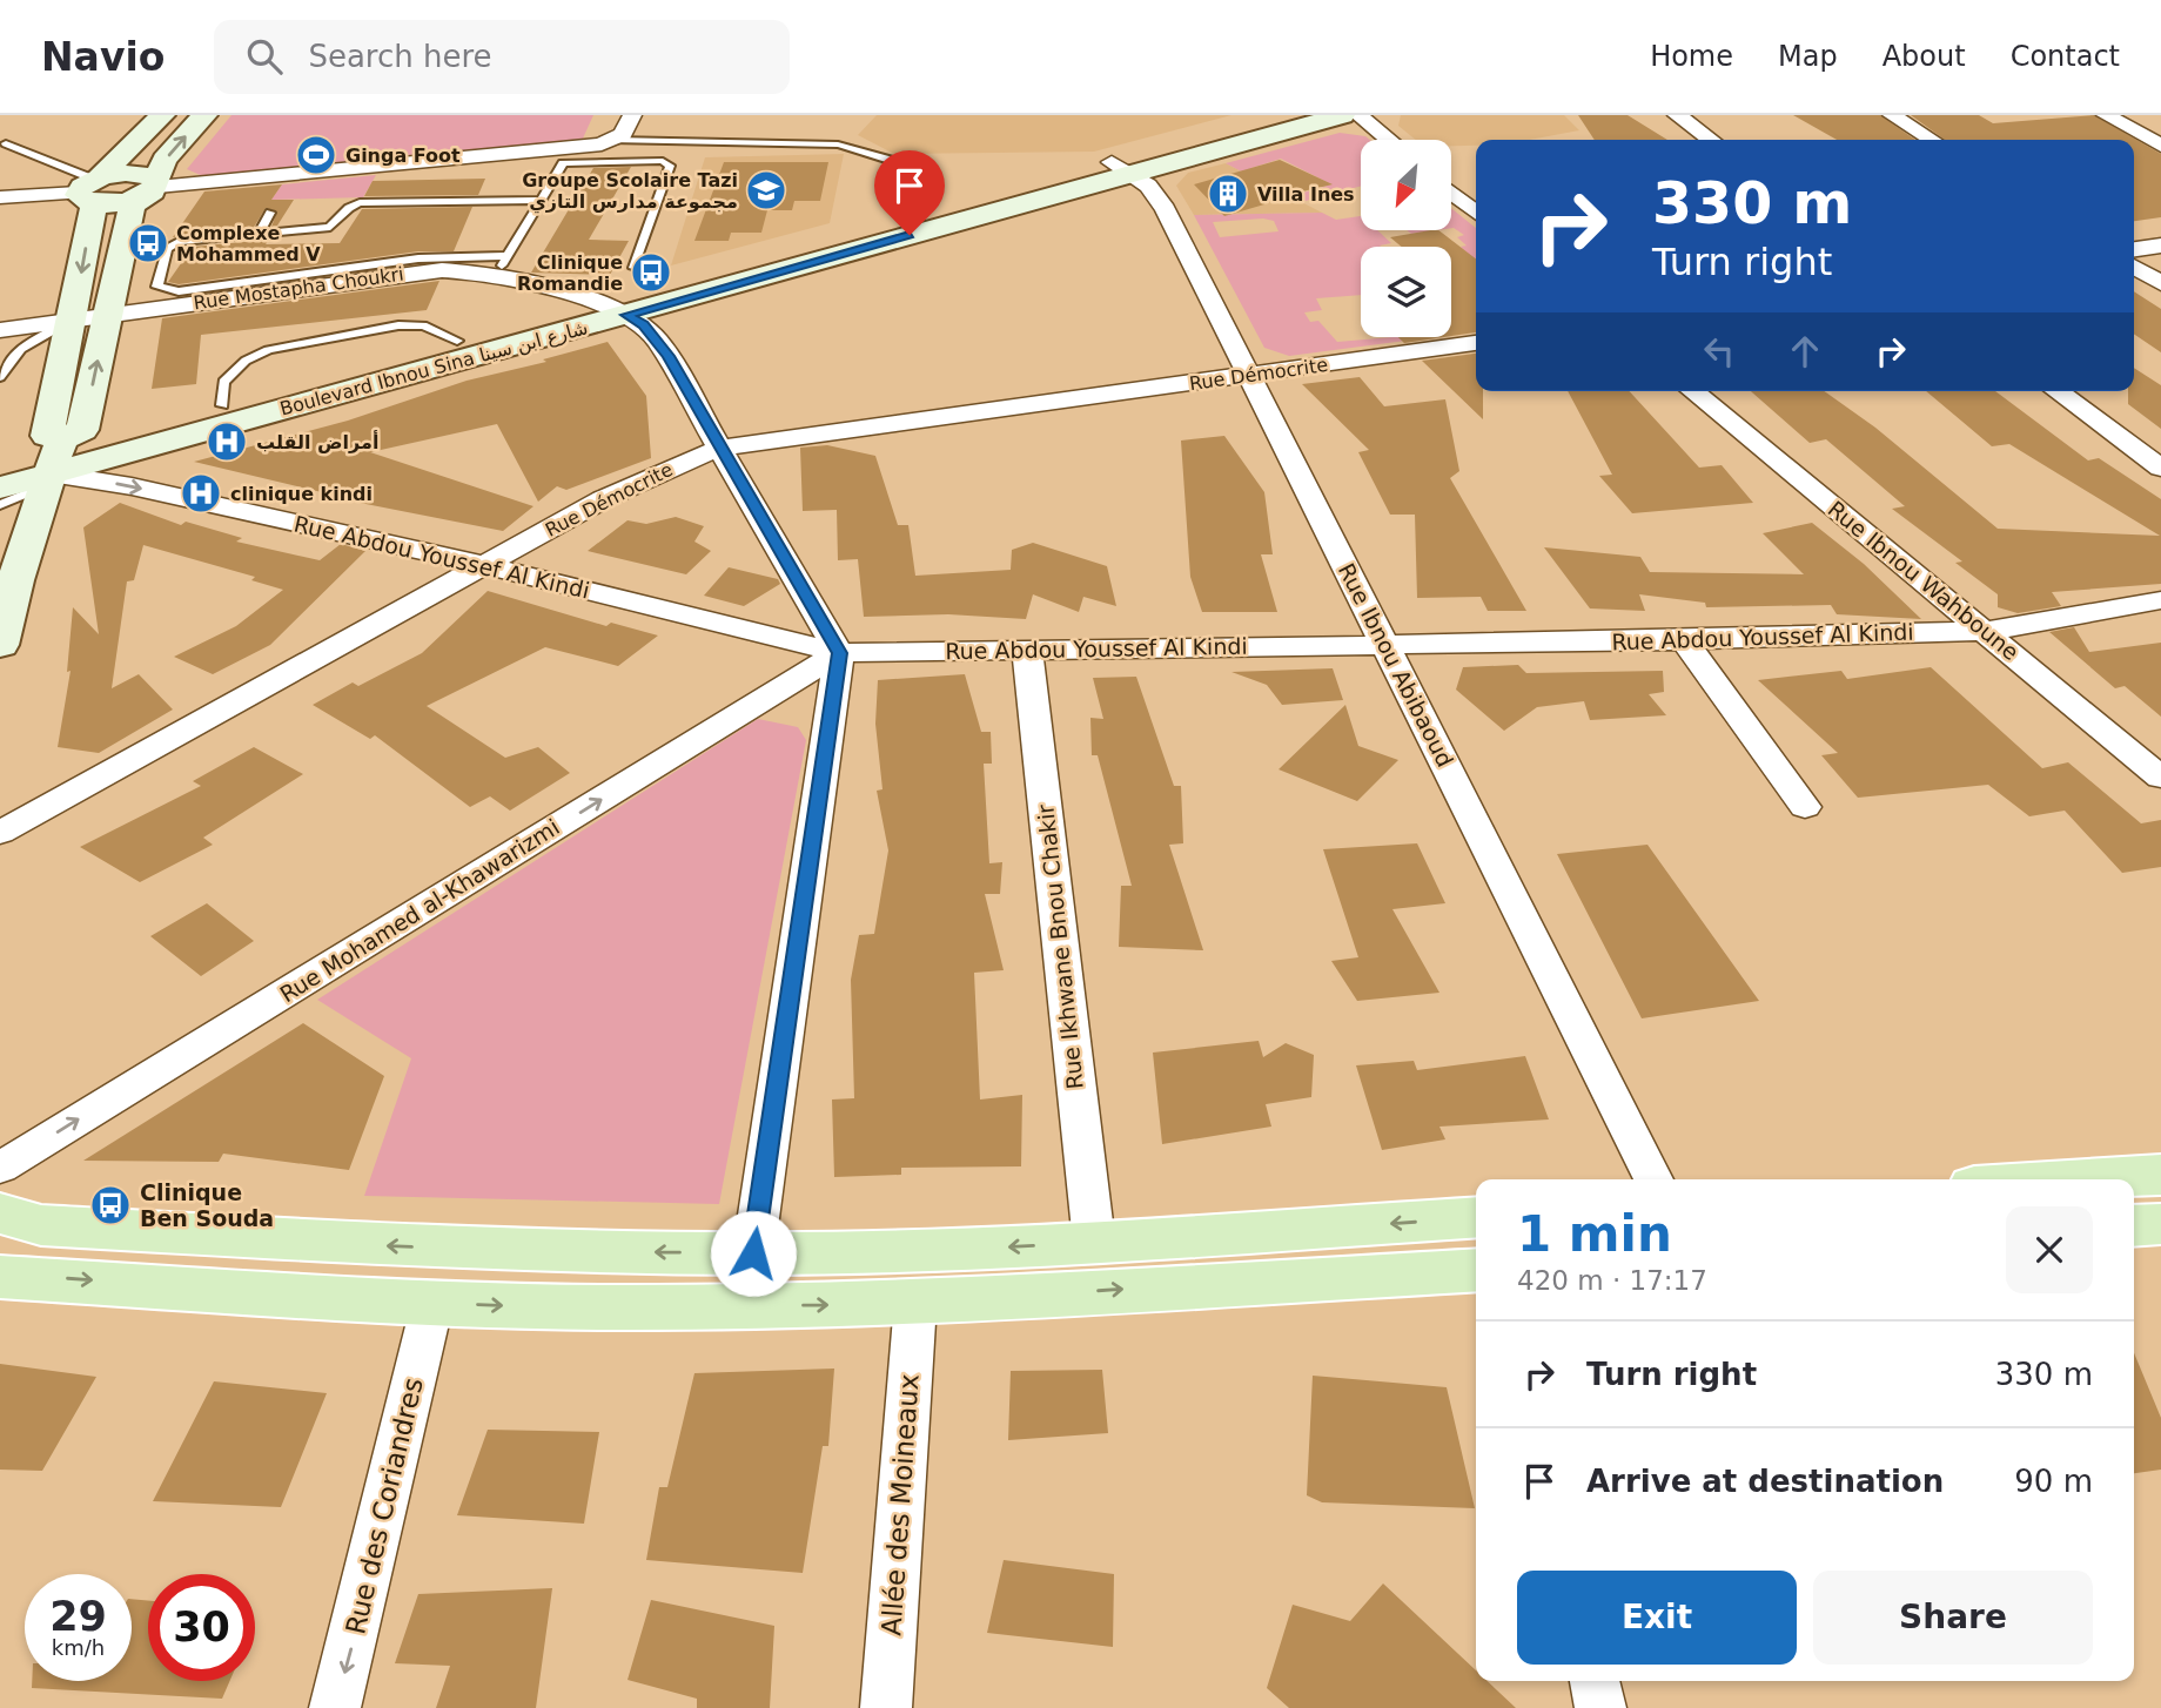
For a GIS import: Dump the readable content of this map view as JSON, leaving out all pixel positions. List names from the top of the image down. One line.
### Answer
{"streets":{"main road":["Boulevard Ibnou Sina شارع ابن سينا"],"street":["Rue Mostapha Choukri","Rue Démocrite","Rue Abdou Youssef Al Kindi","Rue Ibnou Wahboune","Rue Ibnou Abibaoud","Rue Mohamed al-Khawarizmi","Rue Ikhwane Bnou Chakir","Allée des Moineaux","Rue des Coriandres"]},"crossings":[["Rue Mostapha Choukri","Boulevard Ibnou Sina شارع ابن سينا"],["Boulevard Ibnou Sina شارع ابن سينا","Rue Abdou Youssef Al Kindi"],["Boulevard Ibnou Sina شارع ابن سينا","Rue Ibnou Abibaoud"],["Rue Démocrite","Rue Abdou Youssef Al Kindi"],["Rue Démocrite","Rue Ibnou Abibaoud"],["Rue Abdou Youssef Al Kindi","Rue Ibnou Wahboune"],["Rue Abdou Youssef Al Kindi","Rue Ibnou Abibaoud"],["Rue Abdou Youssef Al Kindi","Rue Mohamed al-Khawarizmi"],["Rue Abdou Youssef Al Kindi","Rue Ikhwane Bnou Chakir"]],"one_way":["Rue Mohamed al-Khawarizmi","Rue des Coriandres"],"places":{"sports":["Ginga Foot"],"school or university":["Groupe Scolaire Tazi مجموعة مدارس التازي"],"building":["Villa Ines"],"bus stop":["Complexe Mohammed V","Clinique Romandie","Clinique Ben Souda"],"hospital":["أمراض القلب","clinique kindi"]},"north":"bottom left","page":{"header":"Navio","search":"Search here","nav":["Home","Map","About","Contact"],"turn":["330 m","Turn right"],"heading":["1 min","420 m · 17:17"],"list":[{"name":"Turn right","value":"330 m"},{"name":"Arrive at destination","value":"90 m"}],"buttons":["Exit","Share"],"speed":"29 km/h","limit":"30"}}
